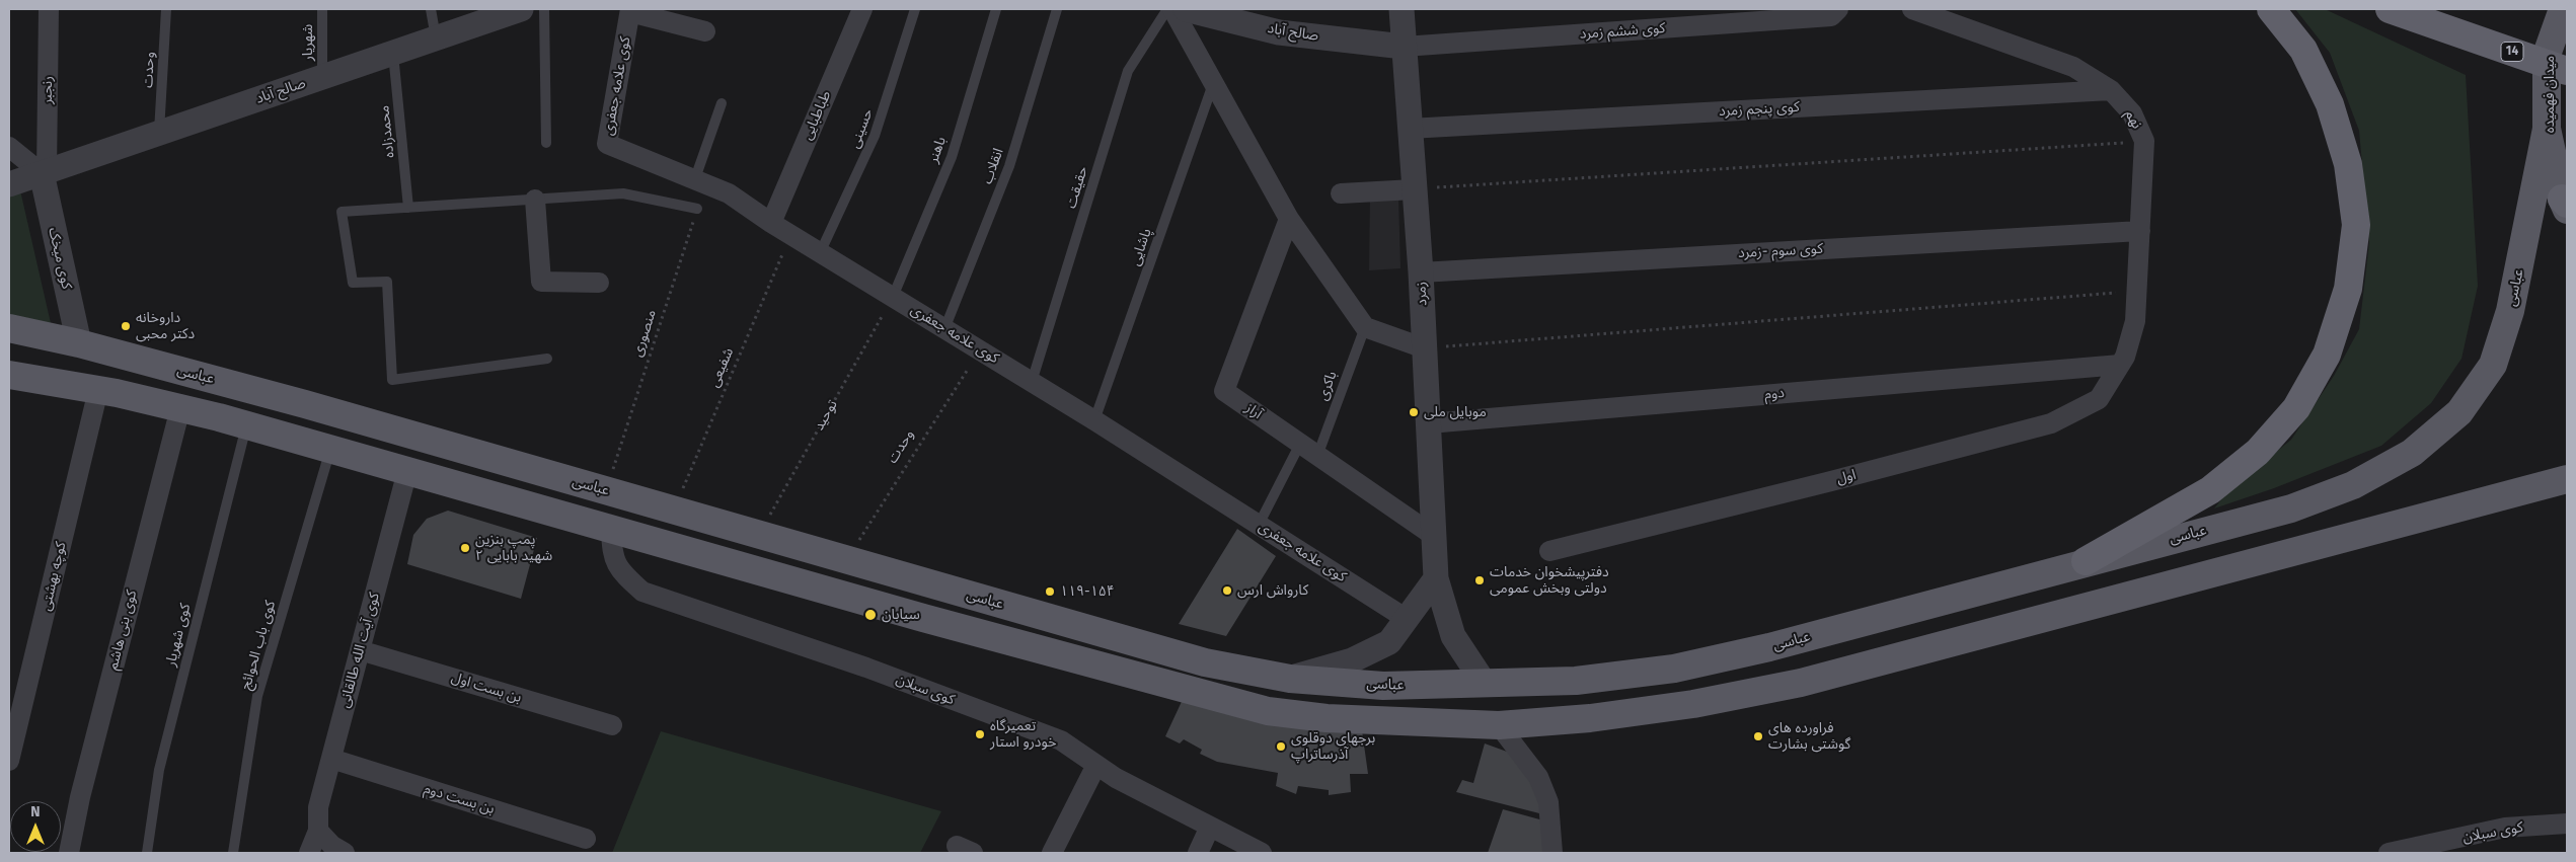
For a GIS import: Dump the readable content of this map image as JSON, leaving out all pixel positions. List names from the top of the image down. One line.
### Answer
{"streets":{"highway":["14"],"main road":["میدان فهمیده","عباسى"],"street":["کوی ششم زمرد","صالح آباد","کوی علامه جعفری","رنجبر","کوی پنجم زمرد","طباطبایی","نهم","کوی سوم -زمرد","کوی میخک","زمرد","دوم","آراز","اول","کوچه بهشتی","کوی بنی هاشم","کوی آیت الله طالقانی","بن بست اول","کوی سبلان","بن بست دوم"],"lane":["شهریار","وحدت","حسینی","محمدزاده","باهنر","انقلاب","حقیقت","پاشایی","باکری","کوی شهریار","کوی باب الحوائج"],"path":["منصوری","شفیعی","توحید"]},"crossings":[["کوی ششم زمرد","صالح آباد"],["کوی ششم زمرد","زمرد"],["صالح آباد","شهریار"],["صالح آباد","وحدت"],["صالح آباد","رنجبر"],["صالح آباد","محمدزاده"],["صالح آباد","کوی میخک"],["صالح آباد","زمرد"],["وحدت","کوی علامه جعفری"],["وحدت","عباسى"],["کوی علامه جعفری","طباطبایی"],["کوی علامه جعفری","حسینی"],["کوی علامه جعفری","باهنر"],["کوی علامه جعفری","انقلاب"],["کوی علامه جعفری","حقیقت"],["کوی علامه جعفری","پاشایی"],["کوی علامه جعفری","شفیعی"],["کوی علامه جعفری","توحید"],["رنجبر","کوی میخک"],["میدان فهمیده","عباسى"],["کوی پنجم زمرد","نهم"],["کوی پنجم زمرد","زمرد"],["نهم","کوی سوم -زمرد"],["نهم","دوم"],["نهم","اول"],["باهنر","توحید"],["کوی سوم -زمرد","زمرد"],["کوی میخک","عباسى"],["عباسى","زمرد"],["عباسى","منصوری"],["عباسى","شفیعی"],["عباسى","توحید"],["زمرد","دوم"],["زمرد","آراز"],["باکری","آراز"],["دوم","اول"],["کوی آیت الله طالقانی","بن بست اول"],["کوی آیت الله طالقانی","بن بست دوم"]],"places":["داروخانه دکتر محبی","موبایل ملی","پمپ بنزین شهید بابایی ۲","دفترپیشخوان خدمات دولتی وبخش عمومی","کارواش ارس","۱۱۹-۱۵۴","سیابان","تعمیرگاه خودرو استار","فراورده های گوشتی بشارت","برجهای دوقلوی آذرساتراپ"],"north":"top"}
